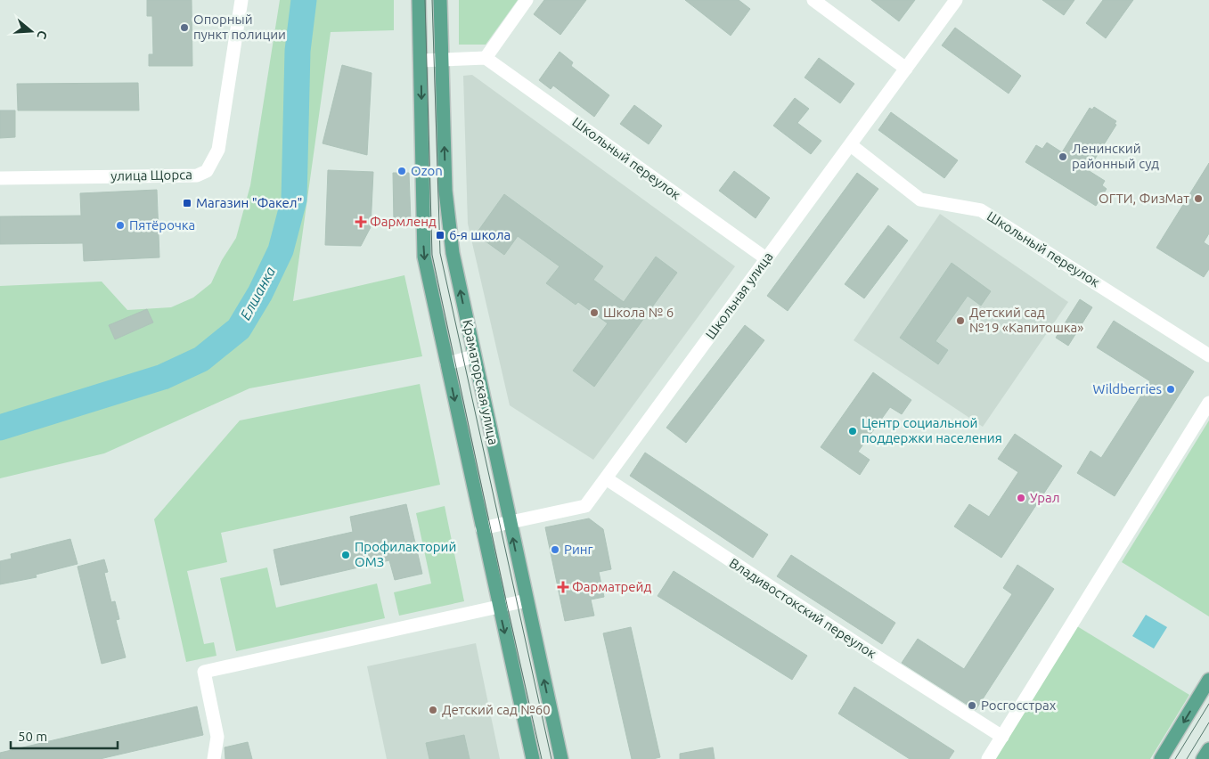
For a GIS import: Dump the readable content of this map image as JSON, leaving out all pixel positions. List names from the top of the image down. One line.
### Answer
{"streets":{"main road":["Краматорская улица"],"street":["Школьный переулок","улица Щорса","Школьная улица","Владивостокский переулок"]},"crossings":[["Школьный переулок","Школьная улица"],["Школьная улица","Краматорская улица"],["Школьная улица","Владивостокский переулок"]],"water":["Елшанка"],"places":{"other":["Опорный пункт полиции","Ленинский районный суд","Ozon","ОГТИ, ФизМат","Пятёрочка","Школа № 6","Детский сад №19 «Капитошка»","Wildberries","Центр социальной поддержки населения","Урал","Ринг","Профилакторий ОМЗ","Росгосстрах","Детский сад №60"],"transit":["Магазин \"Факел\"","6-я школа"],"health":["Фармленд","Фарматрейд"]},"scale_bar":"50 m","north":"right"}
